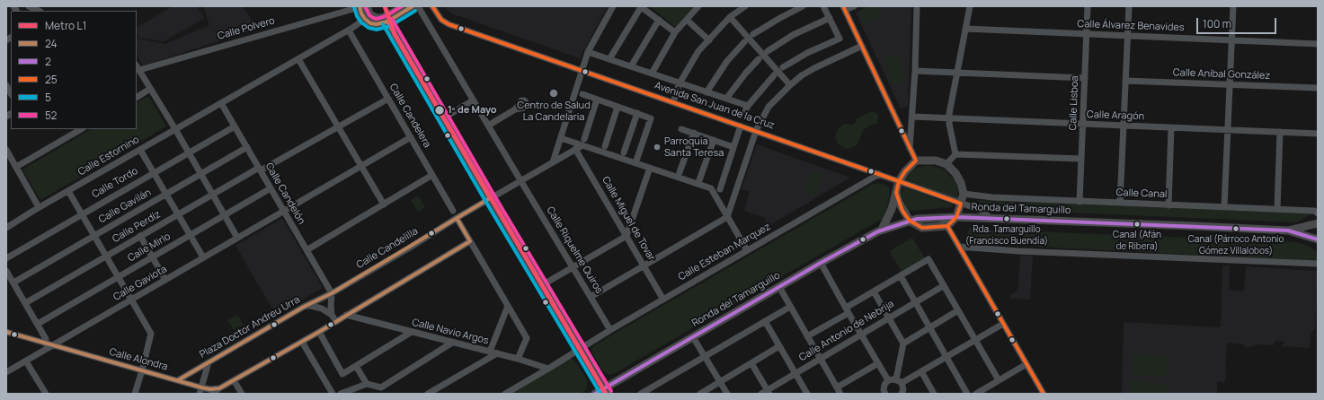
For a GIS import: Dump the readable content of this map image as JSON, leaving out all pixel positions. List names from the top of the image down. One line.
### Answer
{"streets":{"main road":["Ronda del Tamarguillo"],"street":["Calle Álvarez Benavides","Calle Polvero","Calle Aníbal González","Calle Lisboa","Avenida San Juan de la Cruz","Calle Candelera","Calle Aragón","Calle Estornino","Calle Tordo","Calle Candelón","Calle Canal","Calle Gavilán","Calle Miguel de Tovar","Calle Perdíz","Calle Mirlo","Calle Candelilla","Calle Riquelme Quiros","Calle Esteban Marquez","Calle Gaviota","Plaza Doctor Andreu Urra","Calle Antonio de Nebrija","Calle Navio Argos","Calle Alondra"]},"crossings":[["Calle Álvarez Benavides","Calle Lisboa"],["Calle Lisboa","Calle Aragón"],["Calle Lisboa","Calle Canal"],["Avenida San Juan de la Cruz","Ronda del Tamarguillo"],["Avenida San Juan de la Cruz","Calle Esteban Marquez"],["Calle Candelera","Calle Estornino"],["Calle Candelera","Calle Perdíz"],["Calle Candelera","Calle Gaviota"],["Calle Estornino","Calle Candelón"],["Calle Tordo","Calle Candelón"],["Calle Candelón","Calle Gavilán"],["Calle Candelón","Calle Perdíz"],["Calle Candelón","Calle Mirlo"],["Calle Candelón","Calle Candelilla"],["Calle Candelón","Calle Gaviota"],["Calle Candelón","Plaza Doctor Andreu Urra"],["Calle Miguel de Tovar","Calle Candelilla"],["Calle Miguel de Tovar","Calle Esteban Marquez"],["Calle Candelilla","Calle Riquelme Quiros"],["Calle Candelilla","Plaza Doctor Andreu Urra"],["Calle Riquelme Quiros","Calle Esteban Marquez"],["Calle Esteban Marquez","Calle Navio Argos"],["Calle Gaviota","Calle Alondra"],["Plaza Doctor Andreu Urra","Calle Alondra"]],"places":["Centro de Salud La Candelaria","1º de Mayo","Parroquia Santa Teresa","Rda. Tamarguillo (Francisco Buendía)","Canal (Afán de Ribera)","Canal (Párroco Antonio Gómez Villalobos)"],"lines":["metro line L1","transit line 24","transit line 25","transit line 52","transit line 5","transit line 2"],"legend":["Metro L1","24","2","25","5","52"],"scale_bar":"100 m"}
